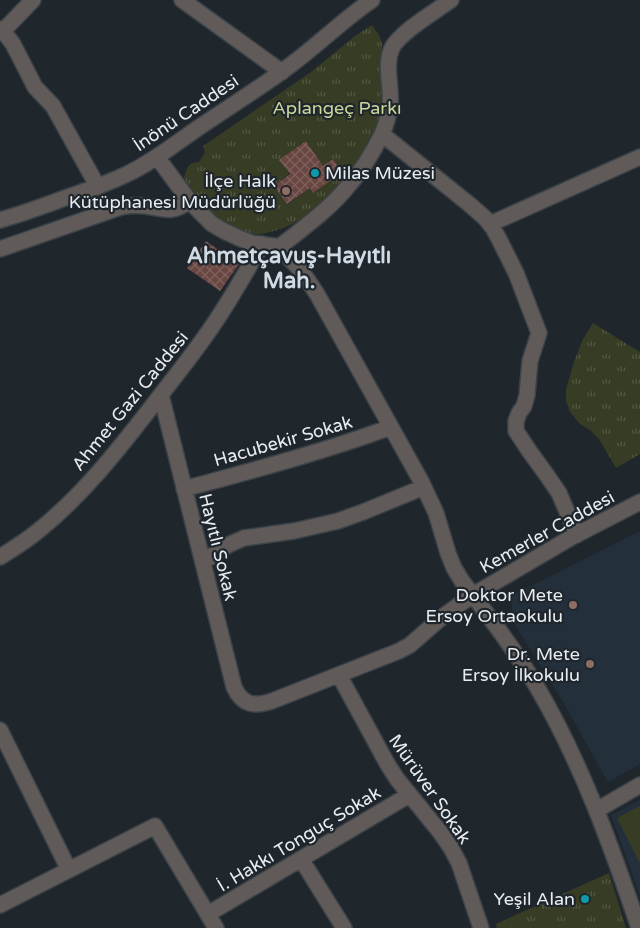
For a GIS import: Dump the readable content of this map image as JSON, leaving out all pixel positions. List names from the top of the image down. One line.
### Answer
{"streets":{"street":["İnönü Caddesi","Ahmet Gazi Caddesi","Hacubekir Sokak","Kemerler Caddesi","Hayıtlı Sokak","Mürüver Sokak","İ. Hakkı Tonguç Sokak"]},"crossings":[["Ahmet Gazi Caddesi","Hayıtlı Sokak"],["Hacubekir Sokak","Hayıtlı Sokak"],["Kemerler Caddesi","Hayıtlı Sokak"],["Kemerler Caddesi","Mürüver Sokak"],["Mürüver Sokak","İ. Hakkı Tonguç Sokak"]],"districts":["Ahmetçavuş-Hayıtlı Mah."],"parks":["Aplangeç Parkı"],"places":["Milas Müzesi","İlçe Halk Kütüphanesi Müdürlüğü","Doktor Mete Ersoy Ortaokulu","Dr. Mete Ersoy İlkokulu","Yeşil Alan"]}
